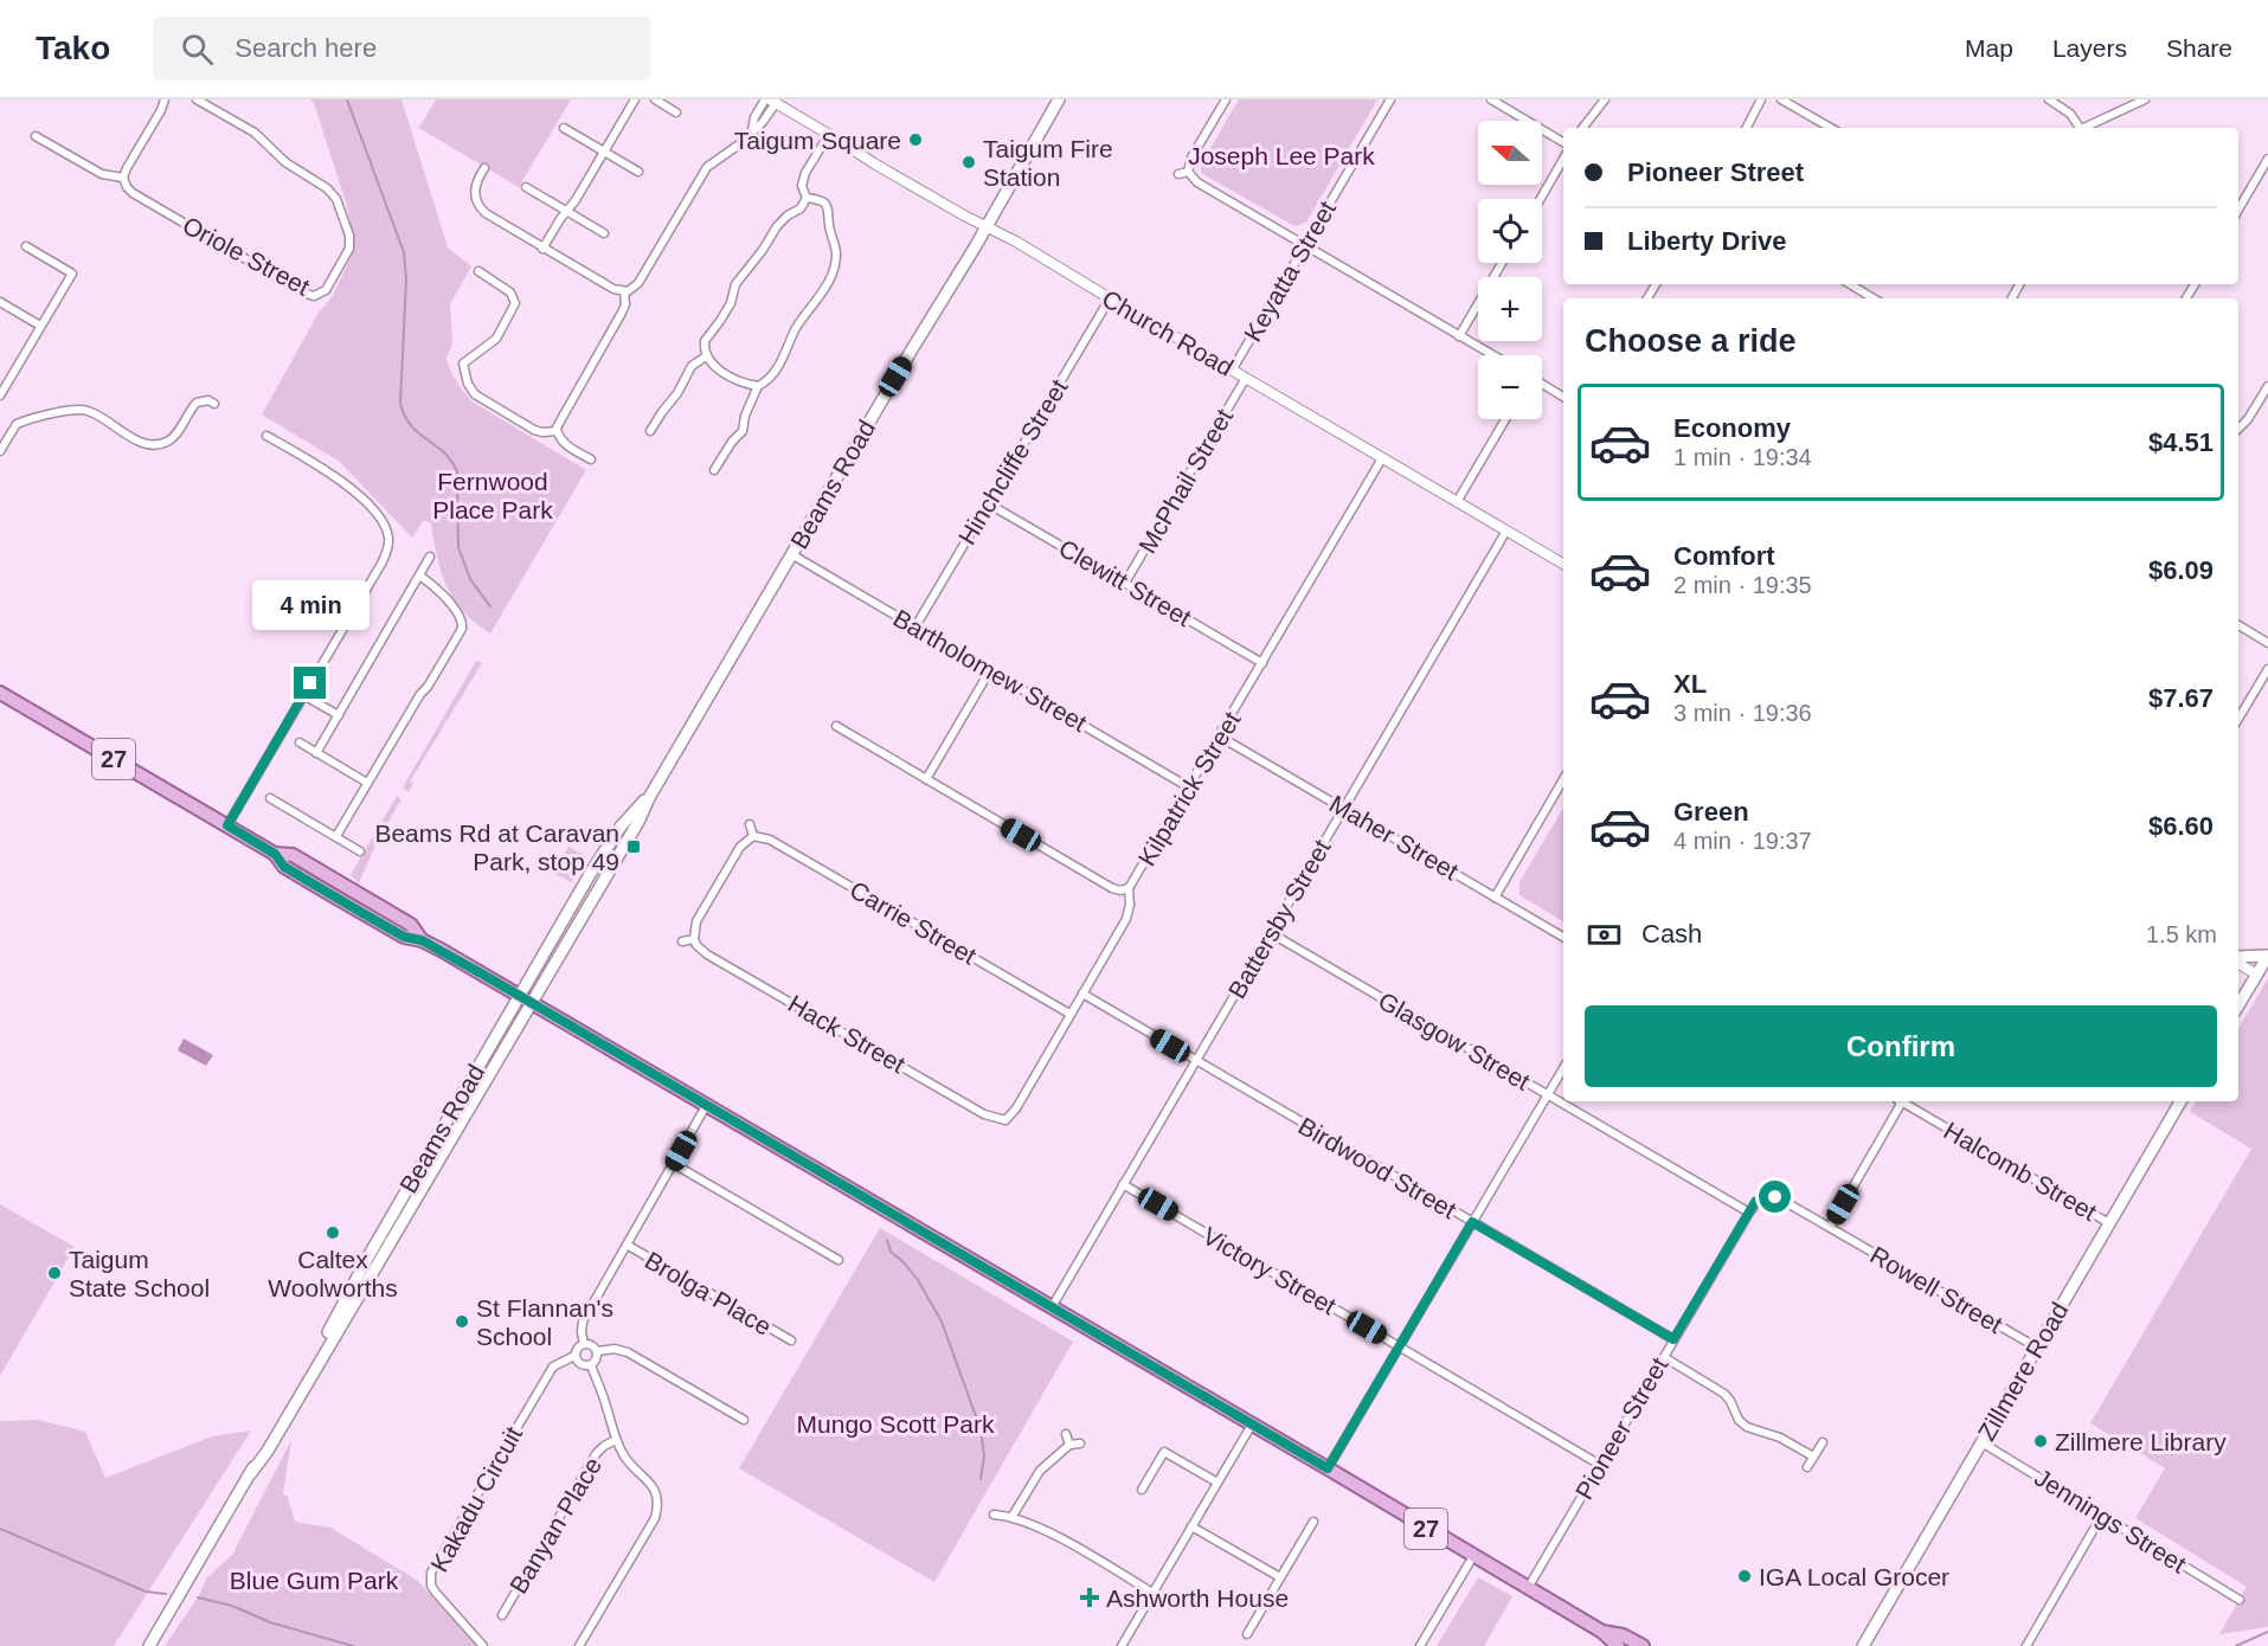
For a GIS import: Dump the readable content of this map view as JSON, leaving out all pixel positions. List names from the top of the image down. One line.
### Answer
{"streets":{"main road":["Beams Road","27","Zillmere Road"],"street":["Oriole Street","Keyatta Street","Church Road","Hinchcliffe Street","McPhail Street","Clewitt Street","Bartholomew Street","Kilpatrick Street","Maher Street","Battersby Street","Carrie Street","Hack Street","Glasgow Street","Birdwood Street","Halcomb Street","Victory Street","Rowell Street","Brolga Place","Pioneer Street","Kakadu Circuit","Jennings Street","Banyan Place"]},"crossings":[["Keyatta Street","Church Road"],["Church Road","Hinchcliffe Street"],["Church Road","McPhail Street"],["Church Road","Beams Road"],["Church Road","Kilpatrick Street"],["Church Road","Battersby Street"],["Hinchcliffe Street","Clewitt Street"],["Hinchcliffe Street","Bartholomew Street"],["McPhail Street","Clewitt Street"],["Beams Road","Bartholomew Street"],["Beams Road","27"],["Clewitt Street","Kilpatrick Street"],["Bartholomew Street","Kilpatrick Street"],["27","Battersby Street"],["27","Pioneer Street"],["Kilpatrick Street","Maher Street"],["Kilpatrick Street","Carrie Street"],["Kilpatrick Street","Hack Street"],["Kilpatrick Street","Birdwood Street"],["Maher Street","Battersby Street"],["Battersby Street","Glasgow Street"],["Battersby Street","Birdwood Street"],["Battersby Street","Victory Street"],["Glasgow Street","Pioneer Street"],["Birdwood Street","Pioneer Street"],["Halcomb Street","Zillmere Road"],["Victory Street","Pioneer Street"],["Rowell Street","Zillmere Road"],["Rowell Street","Pioneer Street"],["Zillmere Road","Jennings Street"]],"parks":["Joseph Lee Park","Fernwood Place Park","Mungo Scott Park","Blue Gum Park"],"places":{"other":["Taigum Square","Taigum Fire Station","Caltex Woolworths","Taigum State School","St Flannan's School","Zillmere Library","IGA Local Grocer"],"transit":["Beams Rd at Caravan Park, stop 49"],"health":["Ashworth House"]},"north":"left","page":{"header":"Tako","search":"Search here","nav":["Map","Layers","Share"],"map_buttons":["+","−"],"banner":["Pioneer Street","Liberty Drive"],"heading":"Choose a ride","list":[{"name":"Economy","note":"1 min · 19:34","value":"$4.51"},{"name":"Comfort","note":"2 min · 19:35","value":"$6.09"},{"name":"XL","note":"3 min · 19:36","value":"$7.67"},{"name":"Green","note":"4 min · 19:37","value":"$6.60"}],"bubble":"4 min","pay":["Cash","1.5 km"],"buttons":"Confirm"}}
